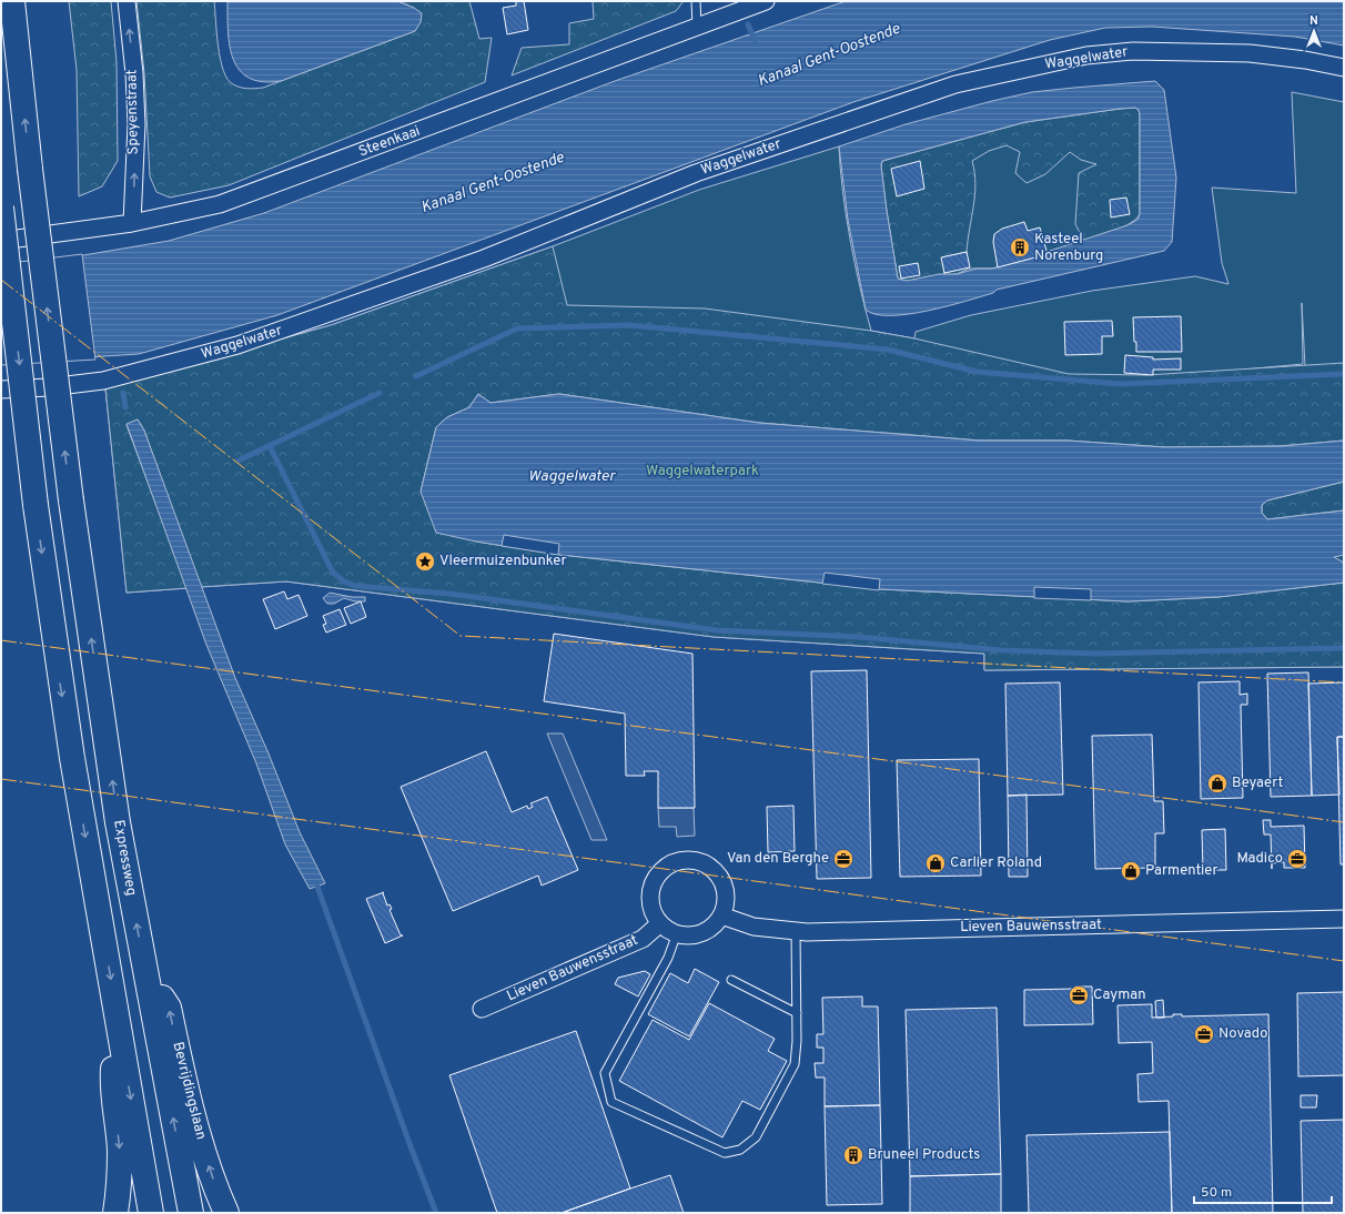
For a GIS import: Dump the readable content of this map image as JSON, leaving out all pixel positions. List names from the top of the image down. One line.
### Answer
{"streets":{"highway":["Expressweg","Bevrijdingslaan"],"street":["Waggelwater","Speyenstraat","Steenkaai","Lieven Bauwensstraat"]},"crossings":[["Speyenstraat","Steenkaai"],["Expressweg","Bevrijdingslaan"]],"one_way":["Speyenstraat"],"water":["Kanaal Gent-Oostende","Waggelwater"],"parks":["Waggelwaterpark"],"places":{"building":["Kasteel Norenburg","Bruneel Products"],"place":["Vleermuizenbunker"],"shop":["Beyaert","Carlier Roland","Parmentier"],"office":["Van den Berghe","Madico","Cayman","Novado"]},"scale_bar":"50 m","north":"top"}
